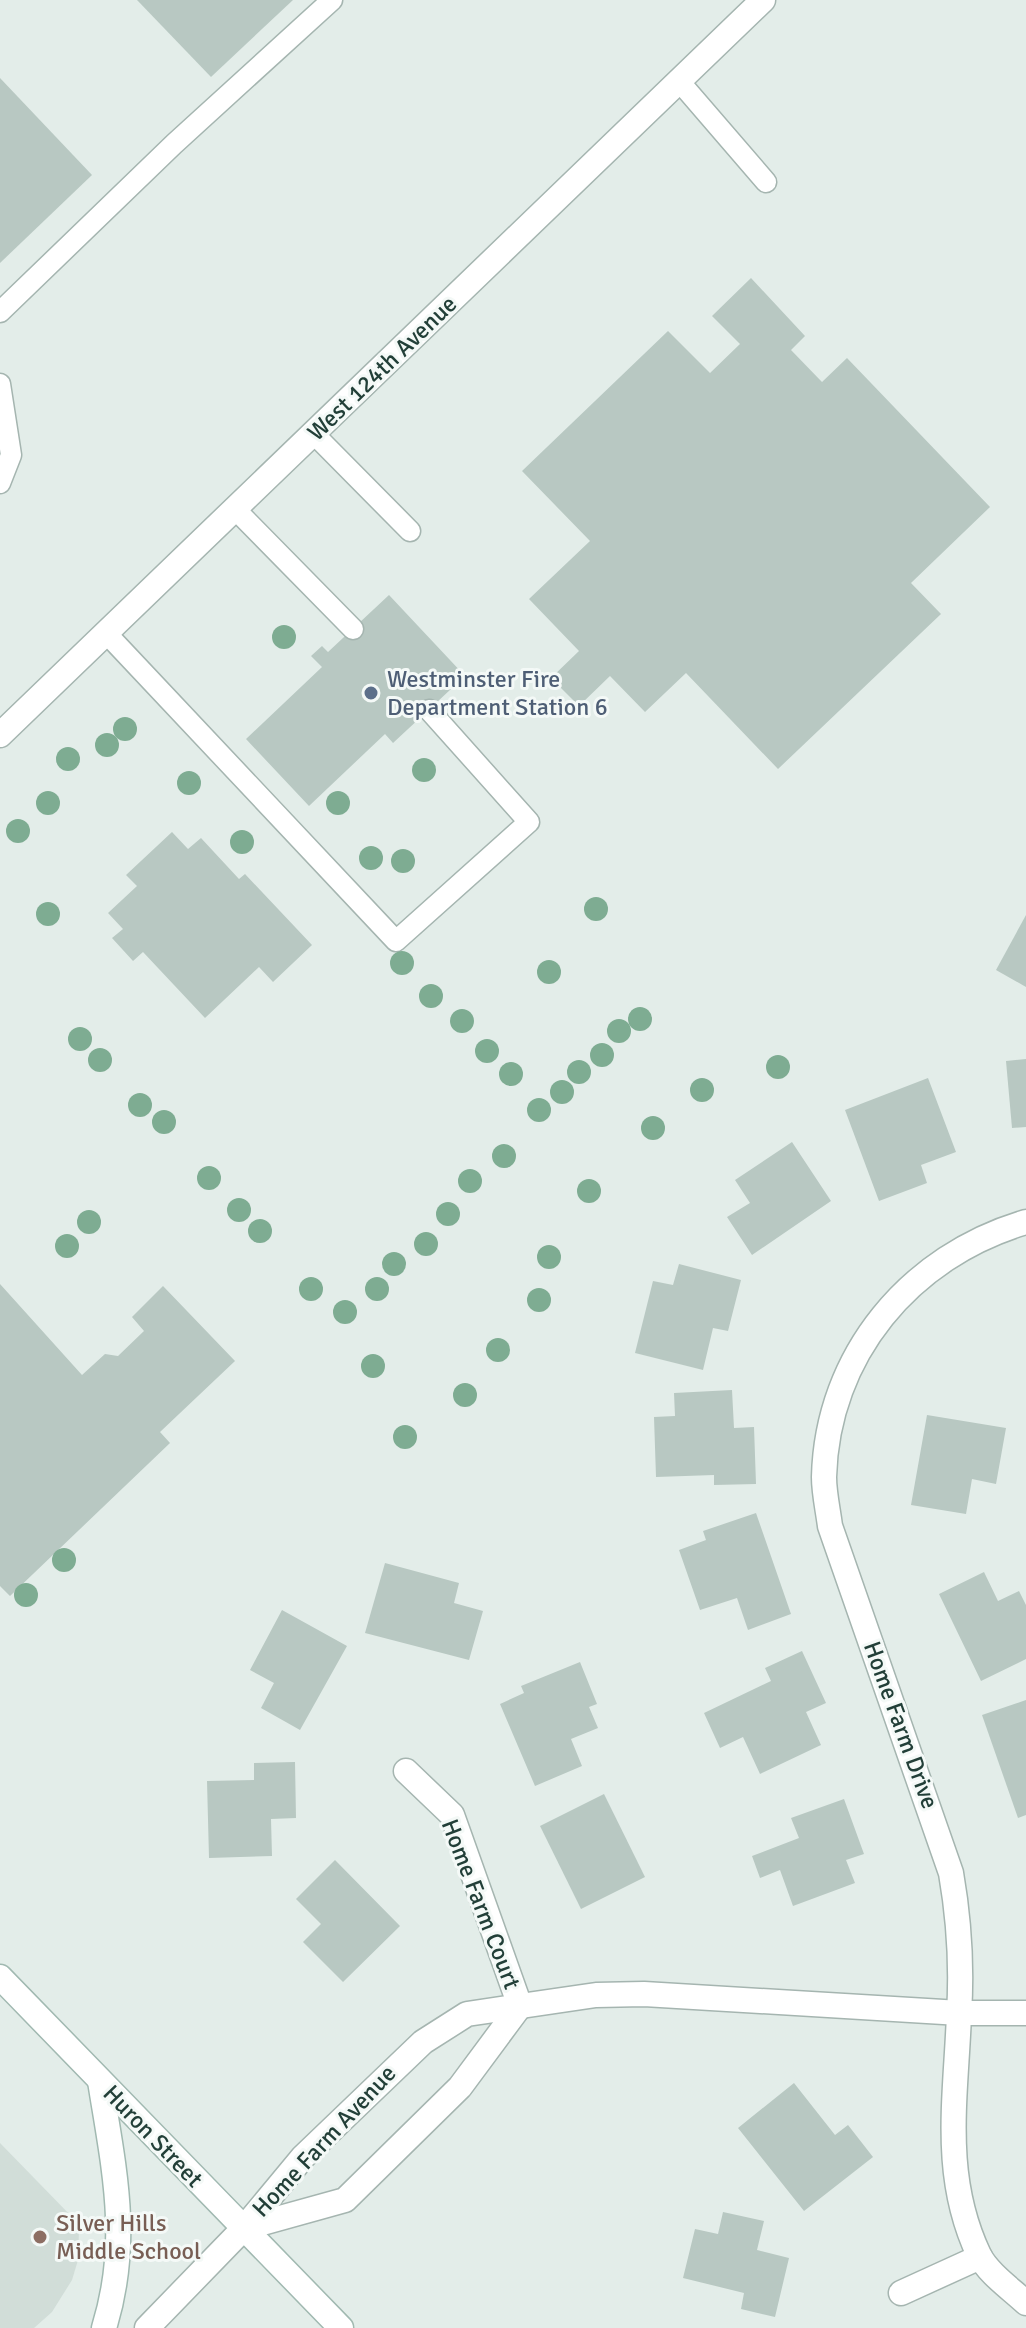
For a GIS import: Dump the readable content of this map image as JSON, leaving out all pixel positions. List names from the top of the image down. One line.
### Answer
{"streets":{"street":["West 124th Avenue","Home Farm Drive","Home Farm Court","Huron Street","Home Farm Avenue"]},"crossings":[["Home Farm Drive","Home Farm Avenue"],["Home Farm Court","Home Farm Avenue"],["Huron Street","Home Farm Avenue"]],"places":["Westminster Fire Department Station 6","Silver Hills Middle School"]}
